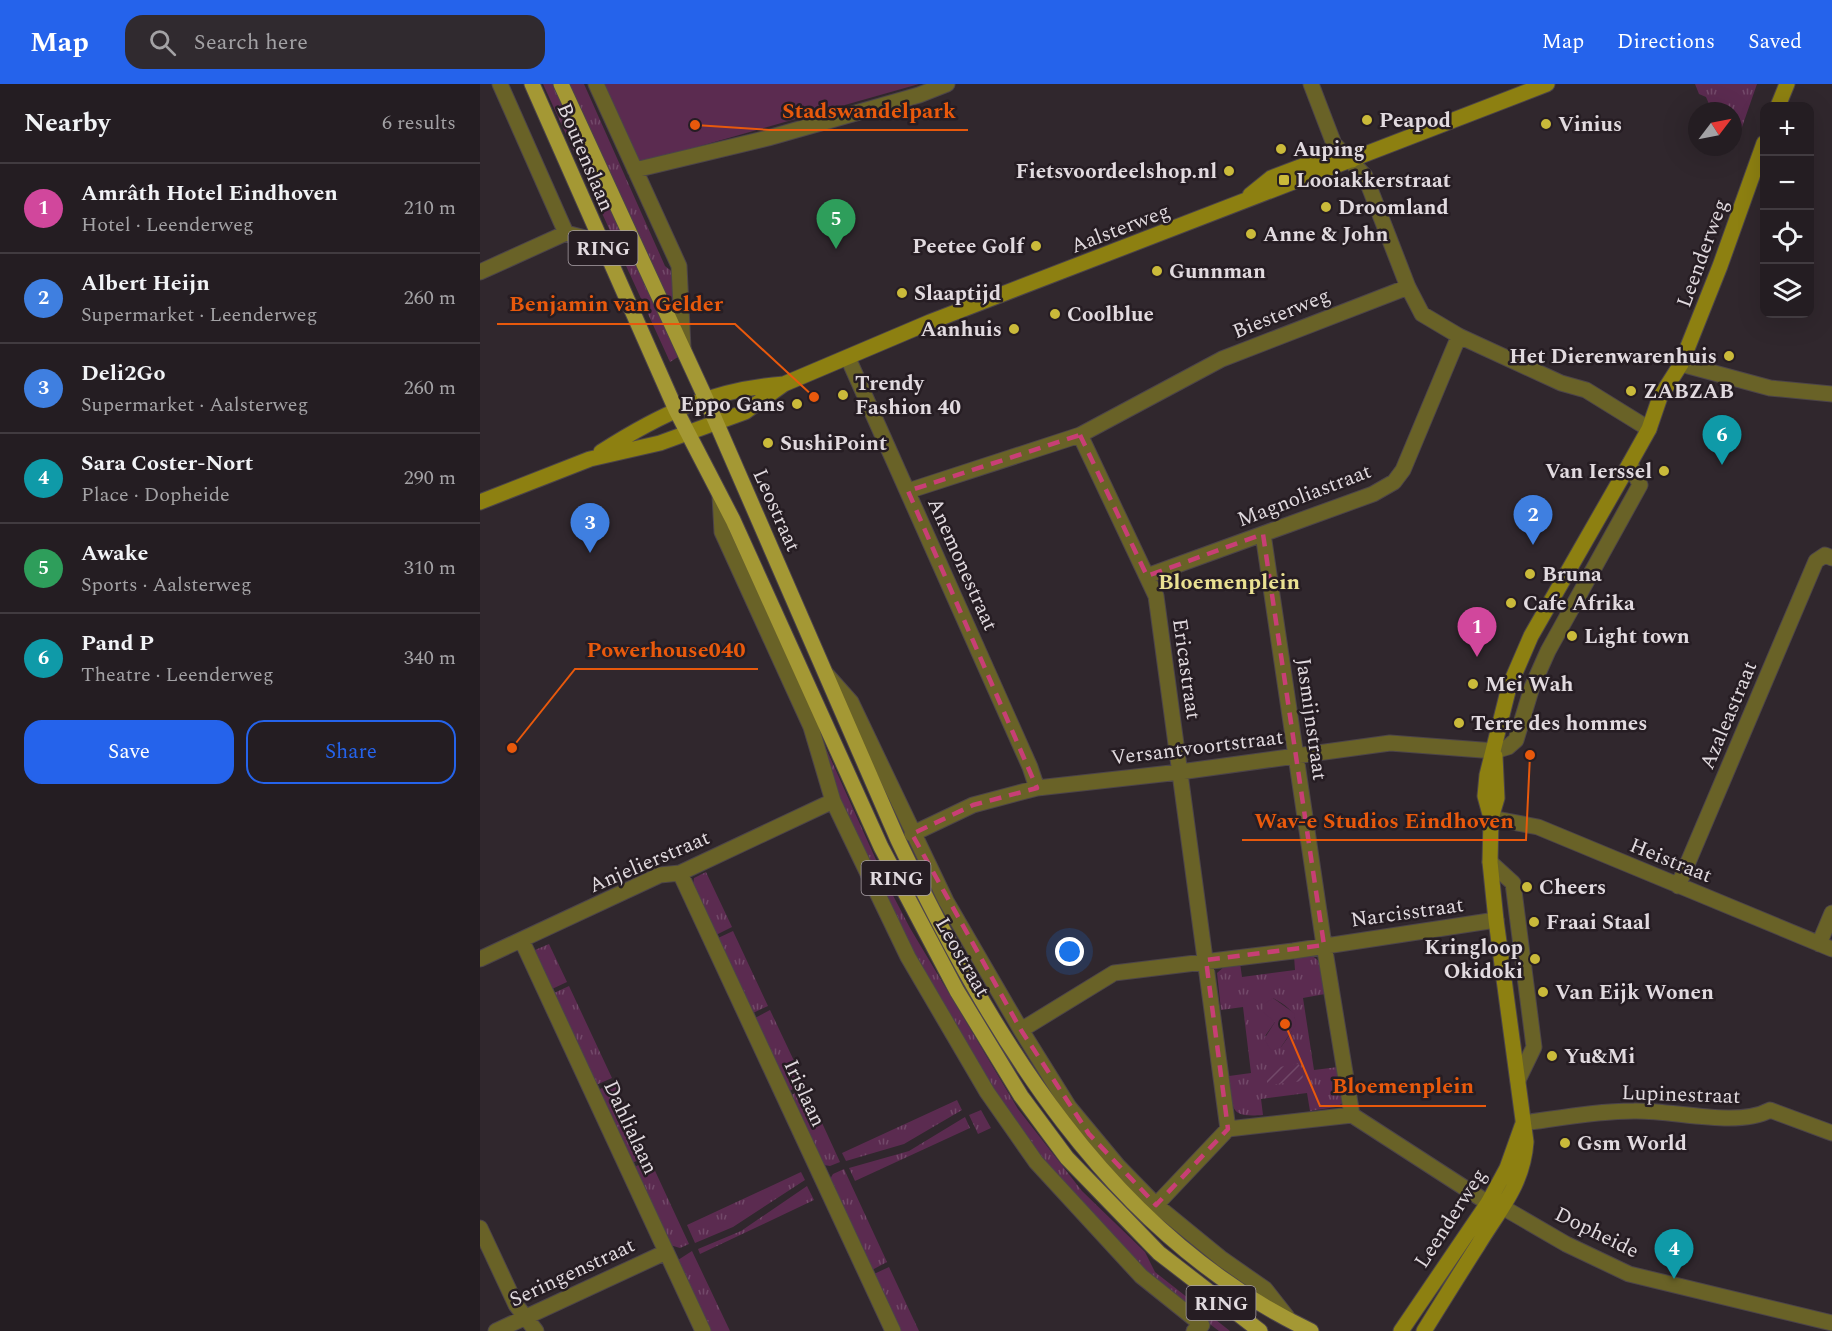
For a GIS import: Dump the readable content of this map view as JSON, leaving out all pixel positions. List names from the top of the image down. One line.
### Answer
{"streets":{"main road":["Boutenslaan","Aalsterweg","RING","Leenderweg","Leostraat"],"street":["Biesterweg","Magnoliastraat","Anemonestraat","Ericastraat","Azaleastraat","Jasmijnstraat","Versantvoortstraat","Heistraat","Anjelierstraat","Narcisstraat","Irislaan","Lupinestraat","Dahlialaan","Dopheide","Seringenstraat"]},"crossings":[["Boutenslaan","Aalsterweg"],["Boutenslaan","Leostraat"],["Aalsterweg","Leostraat"],["Aalsterweg","Anemonestraat"],["Leenderweg","Versantvoortstraat"],["Leenderweg","Heistraat"],["Leenderweg","Narcisstraat"],["Leenderweg","Lupinestraat"],["Leenderweg","Dopheide"],["Biesterweg","Anemonestraat"],["Biesterweg","Ericastraat"],["Magnoliastraat","Ericastraat"],["Magnoliastraat","Jasmijnstraat"],["Leostraat","Versantvoortstraat"],["Leostraat","Anjelierstraat"],["Anemonestraat","Versantvoortstraat"],["Ericastraat","Versantvoortstraat"],["Azaleastraat","Heistraat"],["Jasmijnstraat","Versantvoortstraat"],["Jasmijnstraat","Narcisstraat"],["Anjelierstraat","Irislaan"],["Anjelierstraat","Dahlialaan"],["Dahlialaan","Seringenstraat"]],"districts":["Bloemenplein"],"places":{"other":["Peapod","Vinius","Stadswandelpark","Auping","Fietsvoordeelshop.nl","Droomland","Anne & John","Peetee Golf","Gunnman","Slaaptijd","Coolblue","Aanhuis","Het Dierenwarenhuis","ZABZAB","Trendy Fashion 40","Benjamin van Gelder","Eppo Gans","SushiPoint","Van Ierssel","Bruna","Cafe Afrika","Light town","Mei Wah","Terre des hommes","Powerhouse040","Wav-e Studios Eindhoven","Cheers","Fraai Staal","Kringloop Okidoki","Van Eijk Wonen","Bloemenplein","Yu&Mi","Gsm World"],"transit":["Looiakkerstraat"]},"north":"top right","page":{"header":"Map","search":"Search here","nav":["Map","Directions","Saved"],"heading":["Nearby","6 results"],"map_buttons":["+","−"],"list":[{"mark":"1","name":"Amrâth Hotel Eindhoven","note":"Hotel · Leenderweg","value":"210 m"},{"mark":"2","name":"Albert Heijn","note":"Supermarket · Leenderweg","value":"260 m"},{"mark":"3","name":"Deli2Go","note":"Supermarket · Aalsterweg","value":"260 m"},{"mark":"4","name":"Sara Coster-Nort","note":"Place · Dopheide","value":"290 m"},{"mark":"5","name":"Awake","note":"Sports · Aalsterweg","value":"310 m"},{"mark":"6","name":"Pand P","note":"Theatre · Leenderweg","value":"340 m"}],"pins":["5","6","2","3","1","4"],"buttons":["Save","Share"]}}
